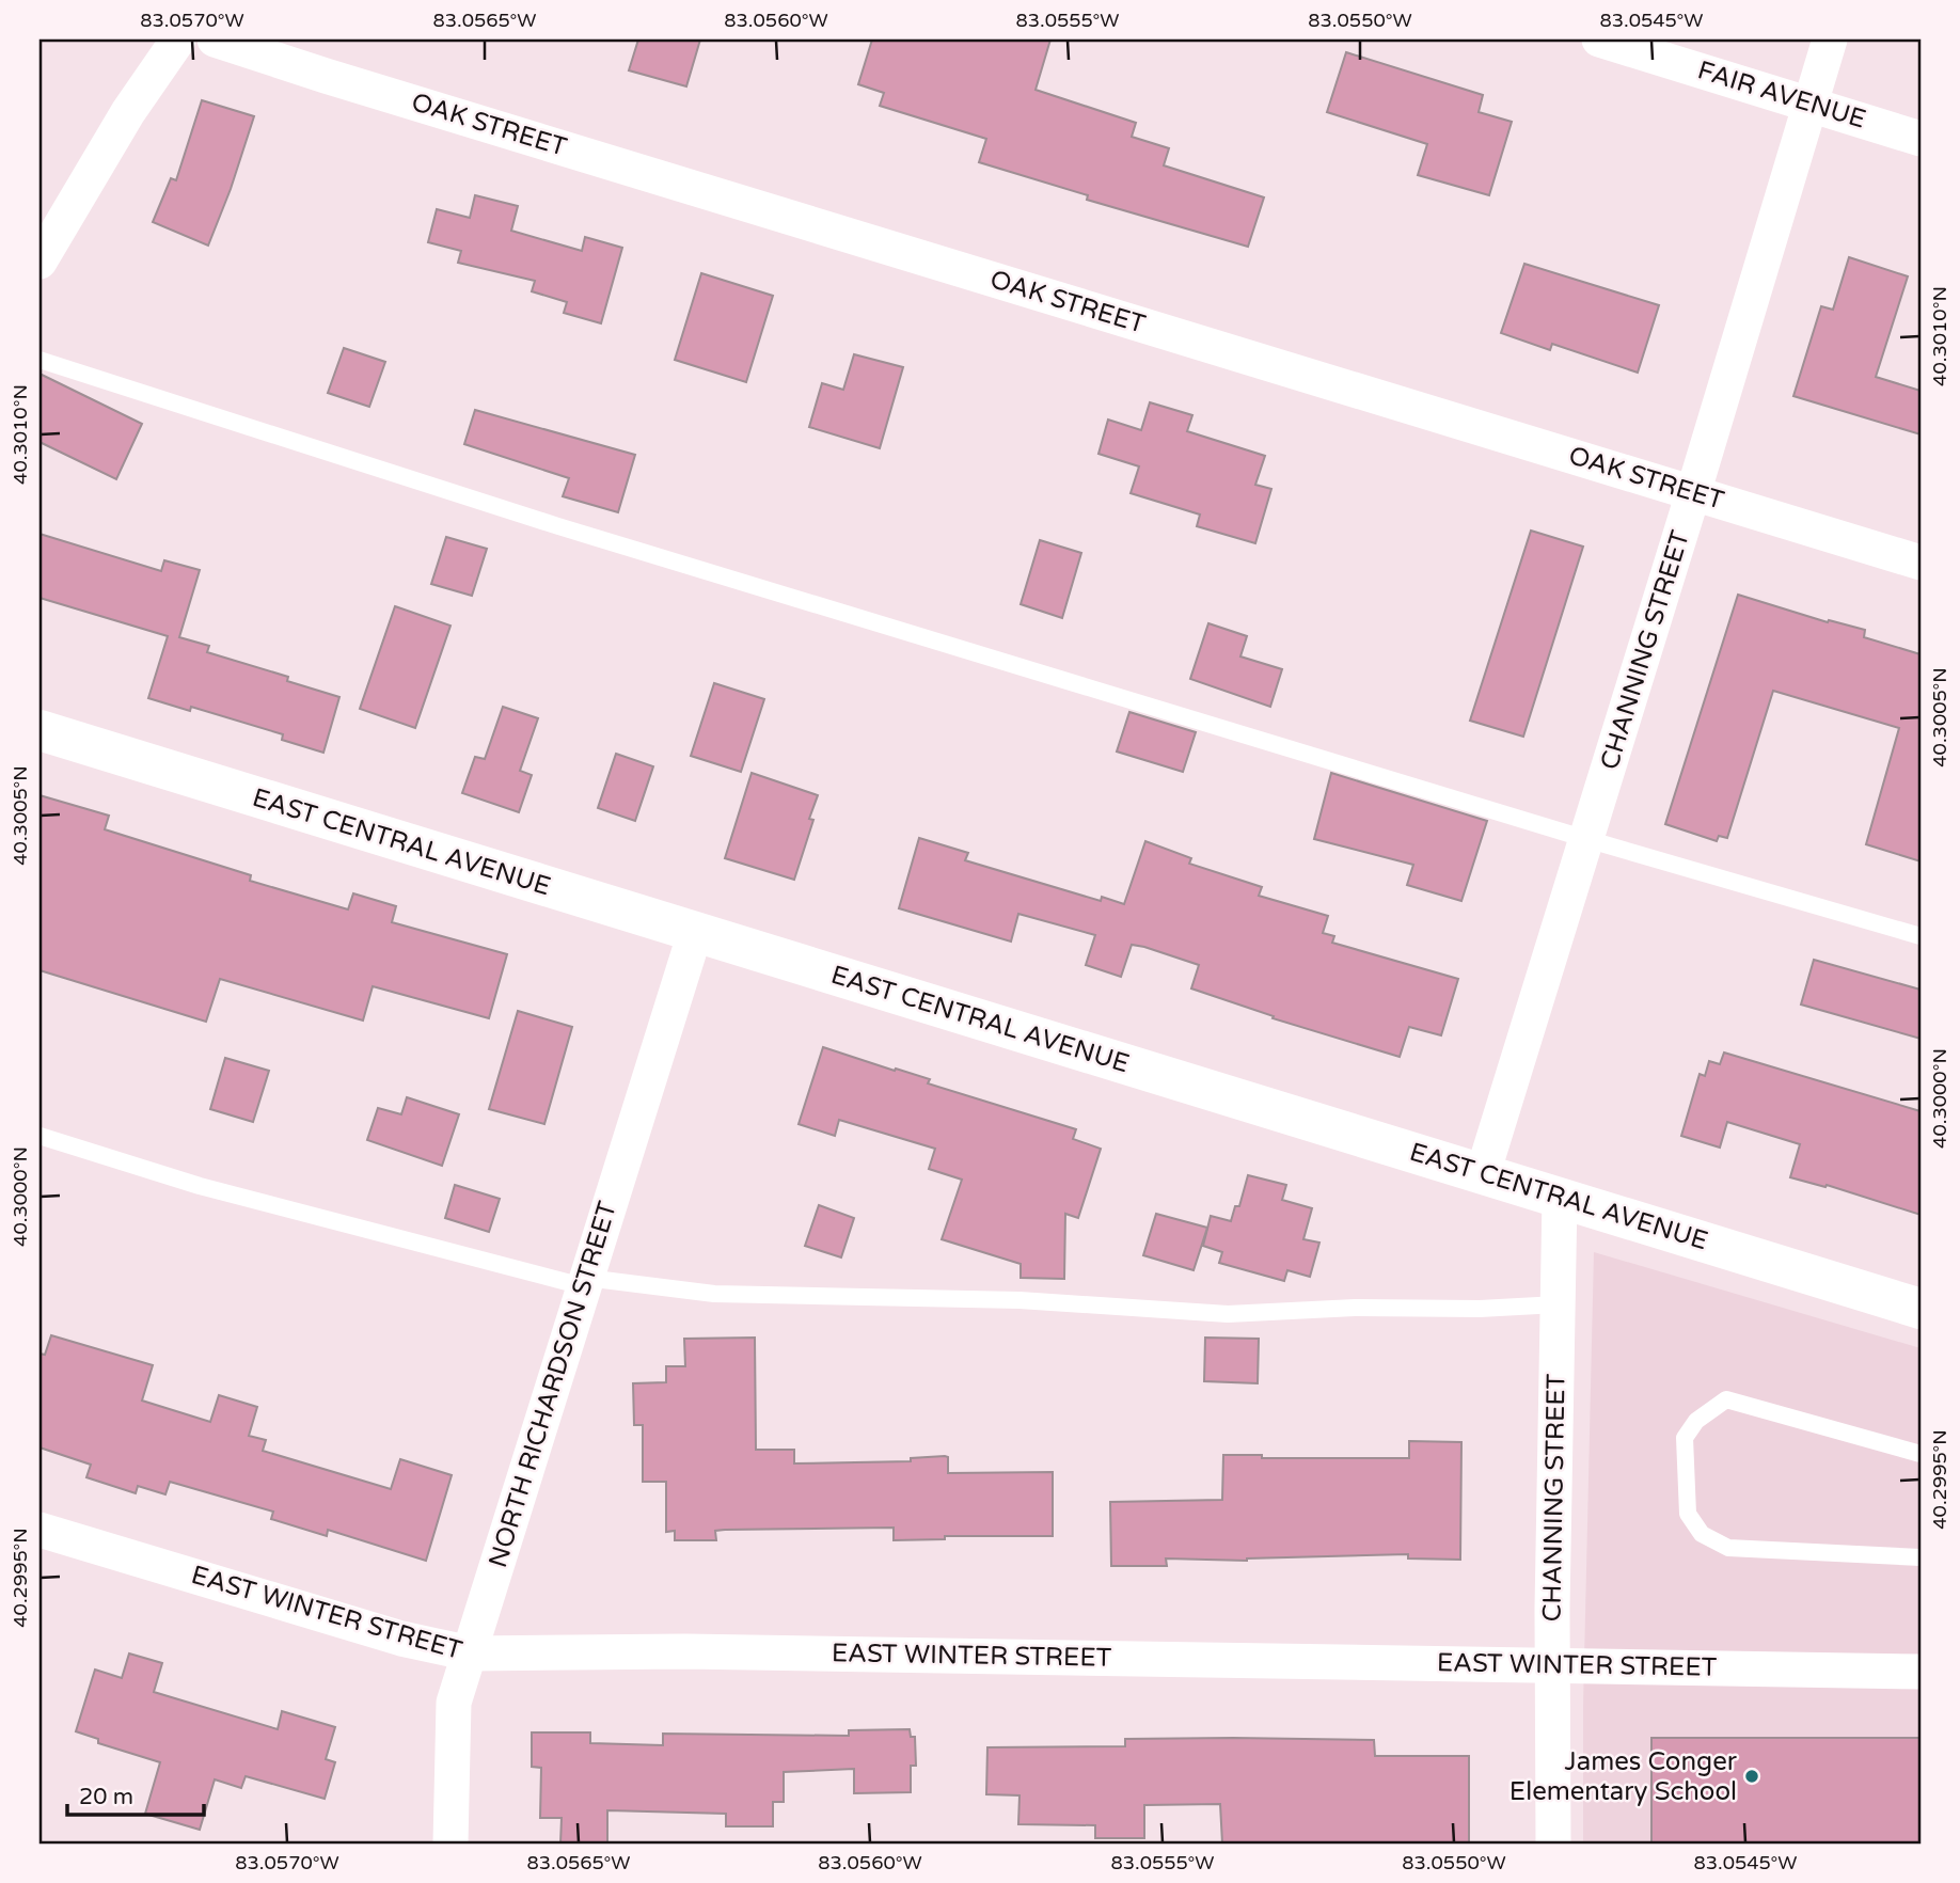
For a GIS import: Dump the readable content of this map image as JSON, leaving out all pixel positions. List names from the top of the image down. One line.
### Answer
{"streets":{"main road":["EAST CENTRAL AVENUE"],"street":["FAIR AVENUE","OAK STREET","CHANNING STREET","NORTH RICHARDSON STREET","EAST WINTER STREET"]},"crossings":[["FAIR AVENUE","CHANNING STREET"],["OAK STREET","CHANNING STREET"],["CHANNING STREET","EAST CENTRAL AVENUE"],["CHANNING STREET","EAST WINTER STREET"],["EAST CENTRAL AVENUE","NORTH RICHARDSON STREET"],["NORTH RICHARDSON STREET","EAST WINTER STREET"]],"places":["James Conger Elementary School"],"scale_bar":"20 m","coordinates":["83.0570°W","83.0565°W","83.0560°W","83.0555°W","83.0550°W","83.0545°W","40.3010°N","40.3005°N","40.3000°N","40.2995°N"]}
